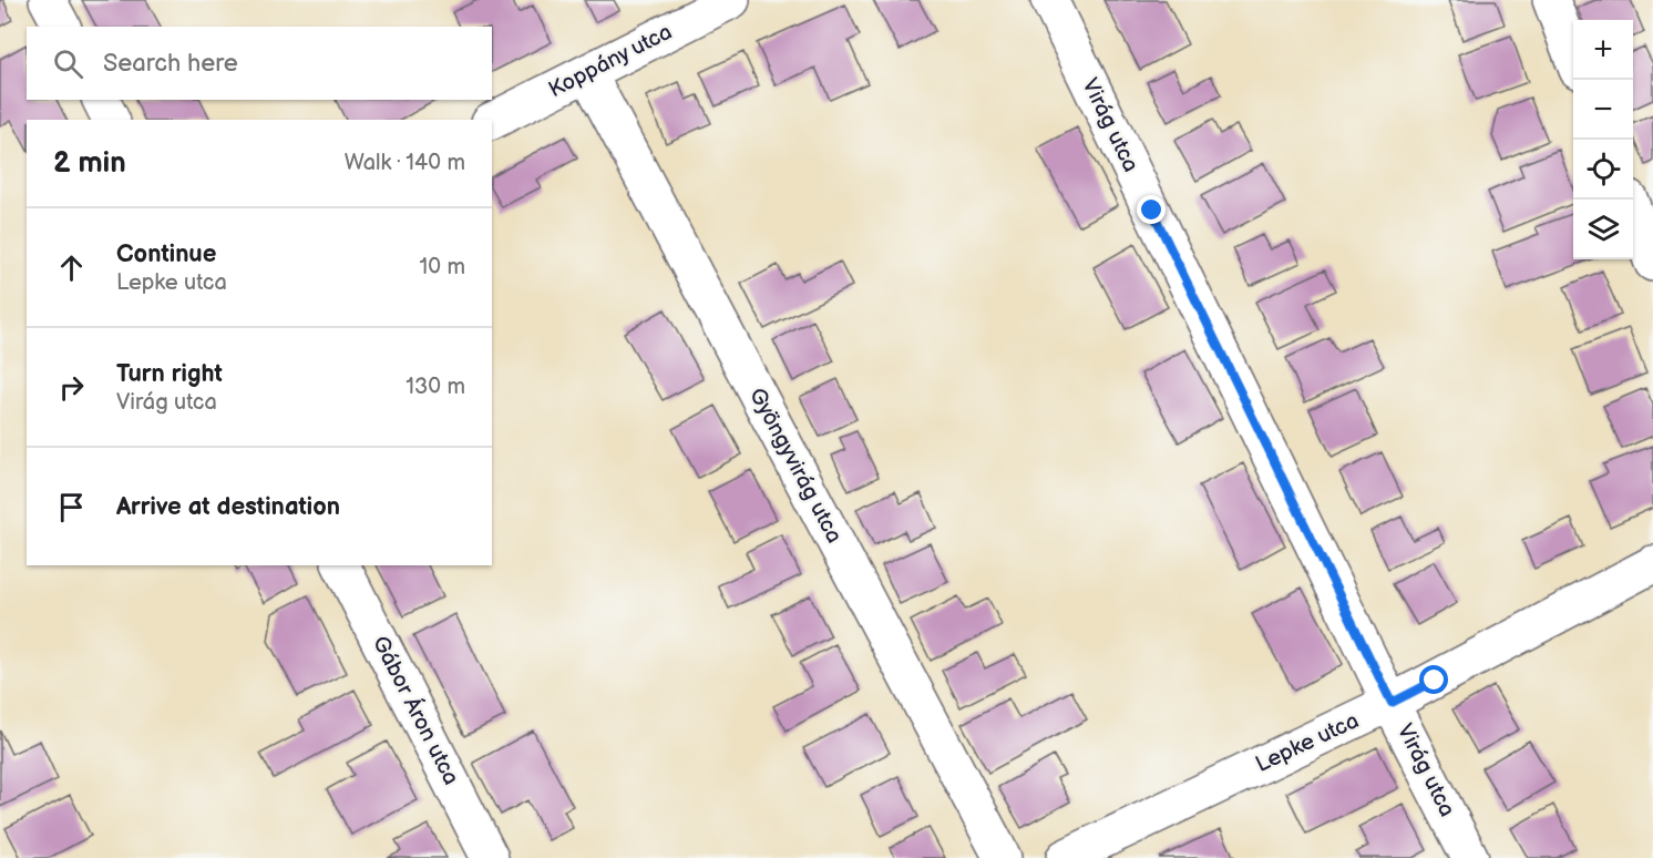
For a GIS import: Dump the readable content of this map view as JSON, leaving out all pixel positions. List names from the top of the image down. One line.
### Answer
{"streets":{"street":["Koppány utca","Virág utca","Gyöngyvirág utca","Gábor Áron utca","Lepke utca"]},"crossings":[["Koppány utca","Gyöngyvirág utca"],["Virág utca","Lepke utca"]],"page":{"map_buttons":["+","−"],"search":"Search here","heading":["2 min","Walk · 140 m"],"list":[["Continue","Lepke utca","10 m"],["Turn right","Virág utca","130 m"],"Arrive at destination"]}}
